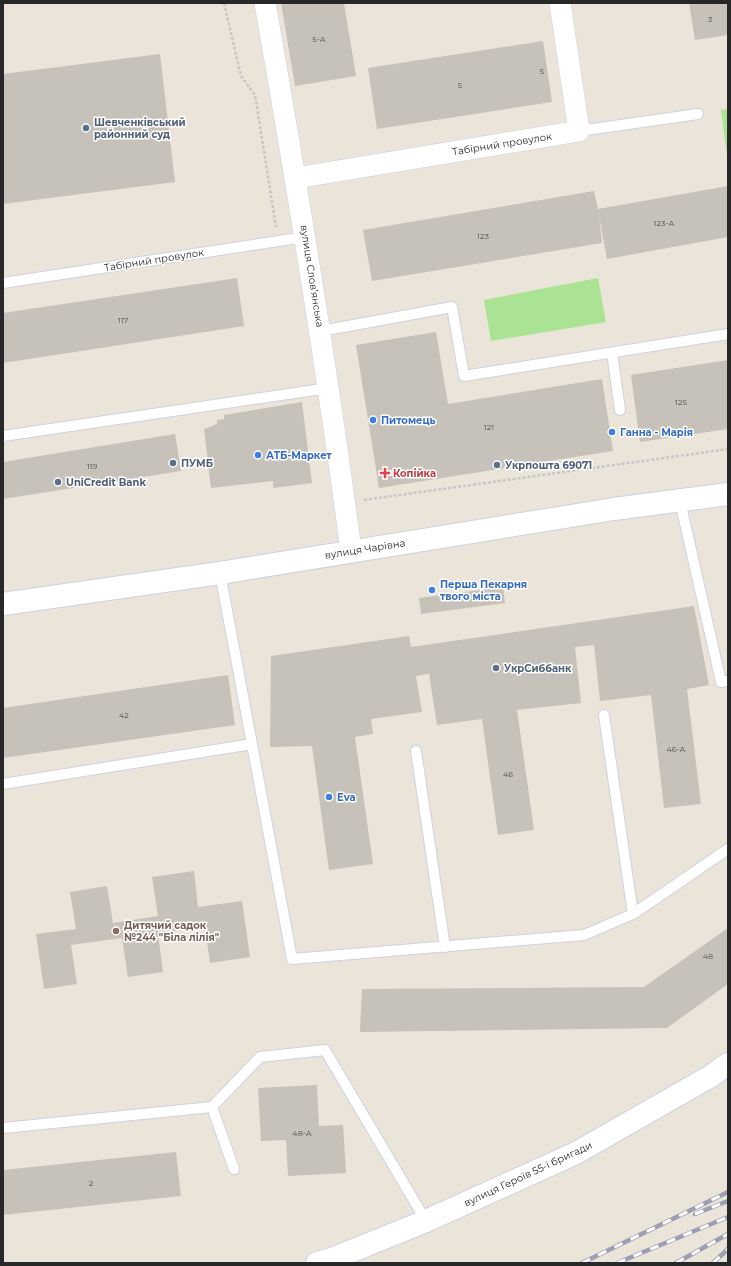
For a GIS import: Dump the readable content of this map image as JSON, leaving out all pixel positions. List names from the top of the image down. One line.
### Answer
{"streets":{"street":["Табірний провулок","вулиця Слов’янська","вулиця Чарівна","вулиця Героїв 55-ї бригади"]},"crossings":[["Табірний провулок","вулиця Слов’янська"],["вулиця Слов’янська","вулиця Чарівна"]],"places":{"other":["Шевченківський районний суд","Питомець","Ганна - Марія","АТБ-Маркет","ПУМБ","Укрпошта 69071","UniCredit Bank","Перша Пекарня твого міста","УкрСиббанк","Eva","Дитячий садок №244 \"Біла лілія\""],"health":["Копійка"]},"house_numbers":["3","5-А","5","5","123-А","123","117","125","121","119","42","46-А","46","48","48-А","2"]}
